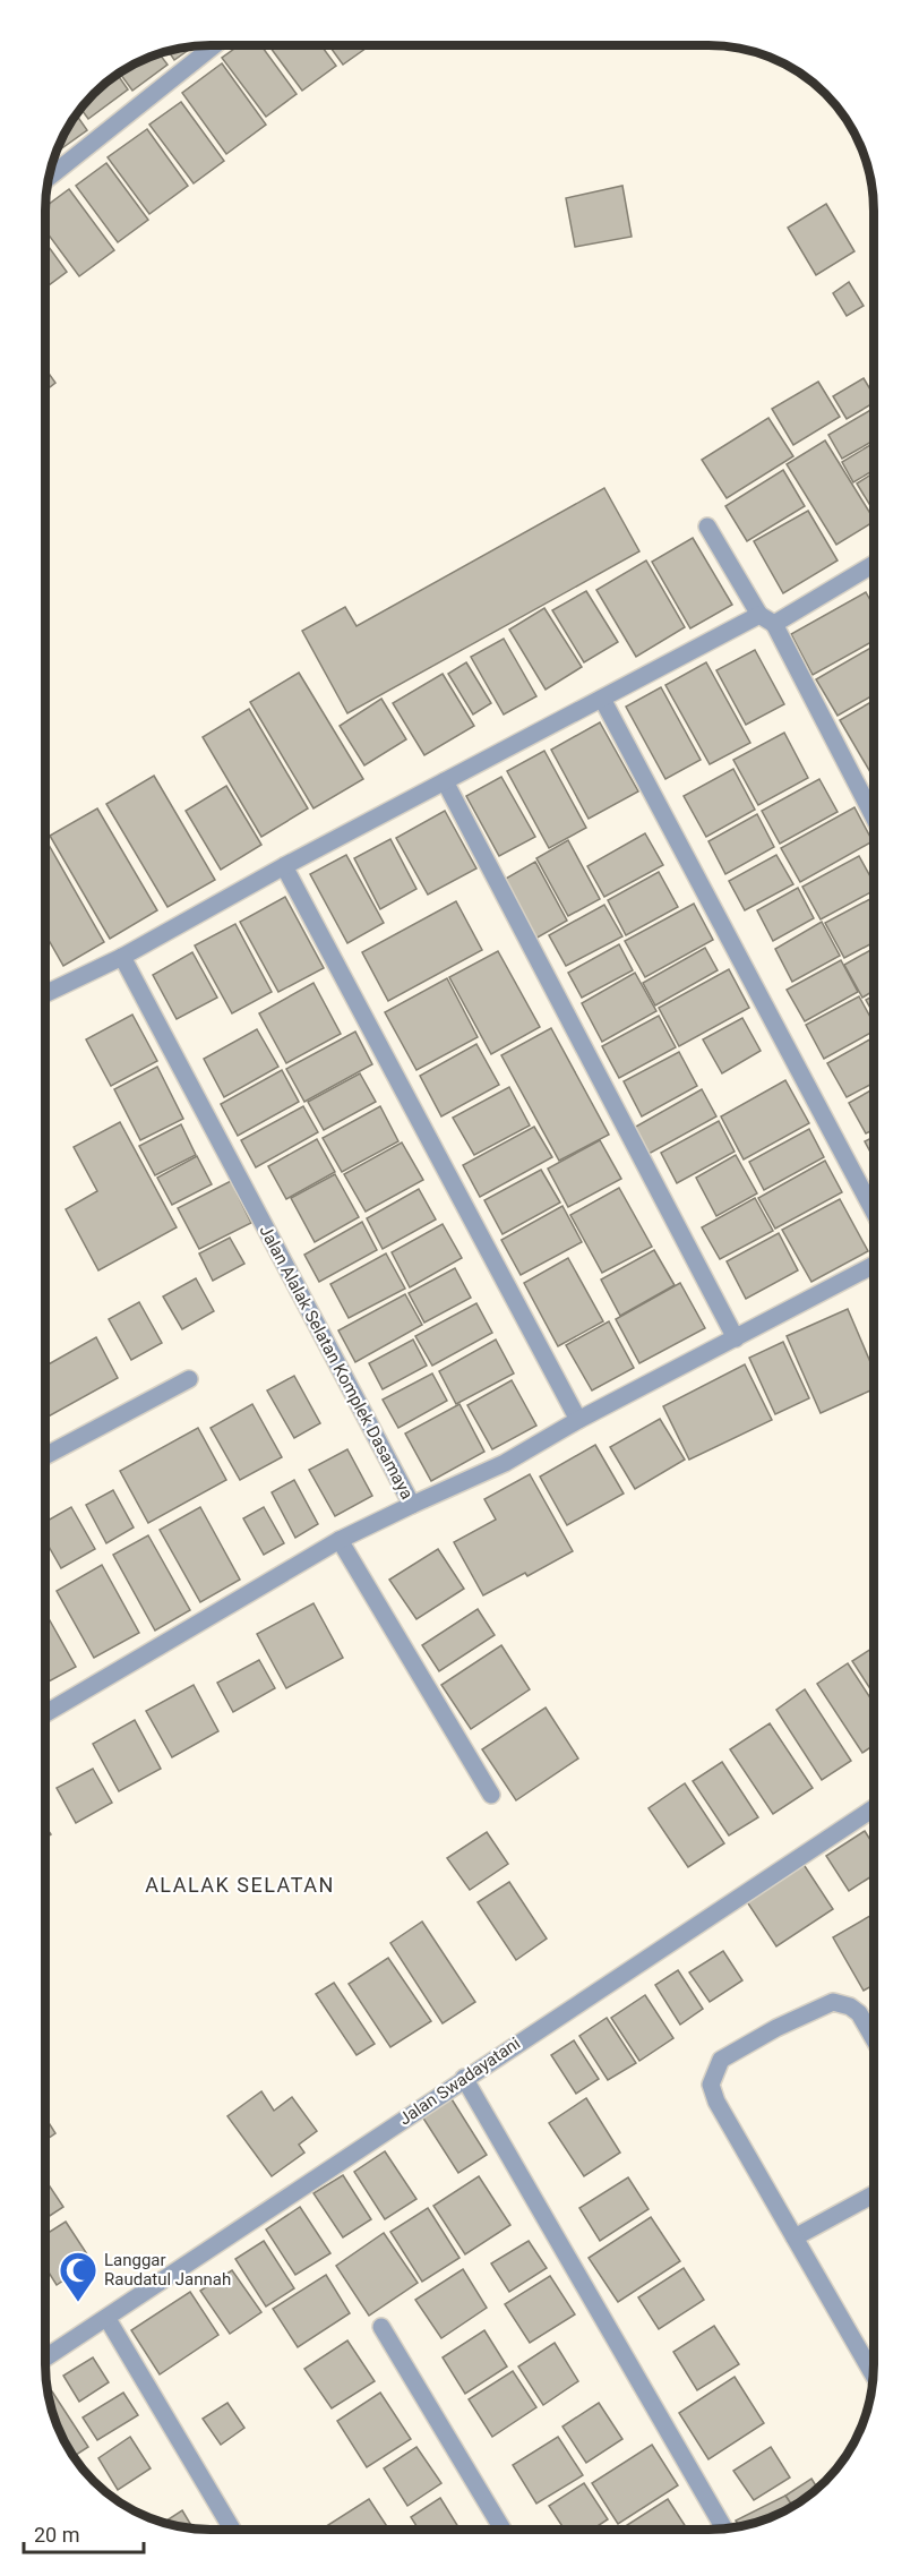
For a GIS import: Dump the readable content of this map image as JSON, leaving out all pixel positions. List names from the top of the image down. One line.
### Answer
{"streets":{"street":["Jalan Alalak Selatan Komplek Dasamaya","Jalan Swadayatani"]},"districts":["ALALAK SELATAN"],"places":{"mosque":["Langgar Raudatul Jannah"]},"scale_bar":"20 m"}
